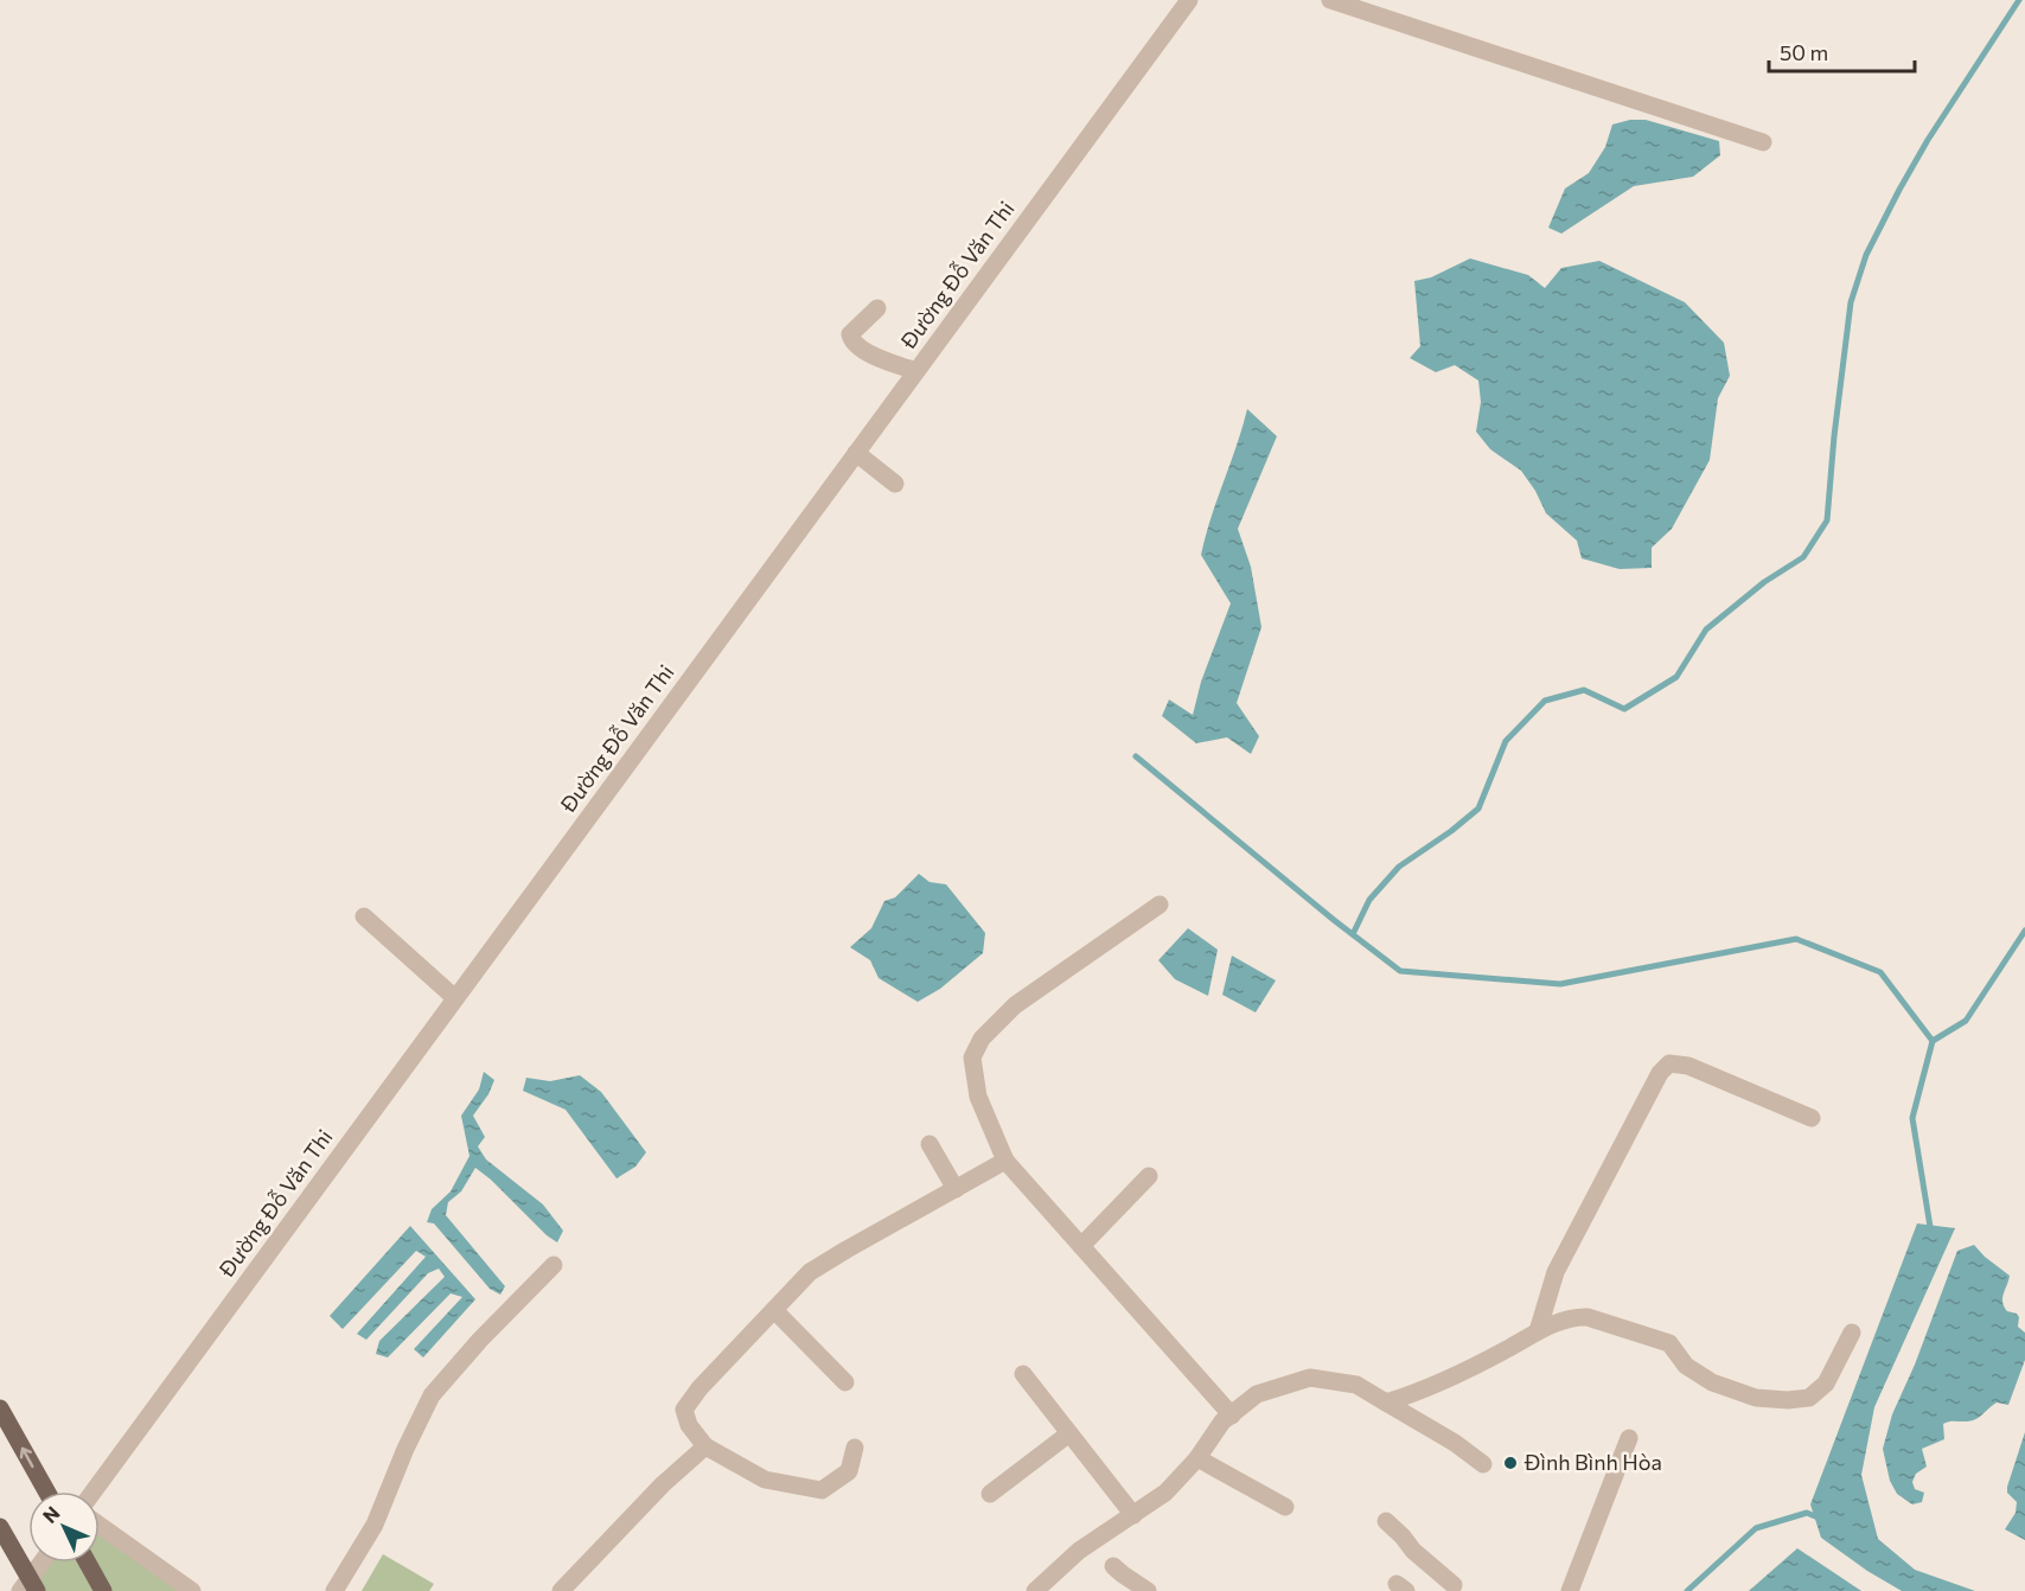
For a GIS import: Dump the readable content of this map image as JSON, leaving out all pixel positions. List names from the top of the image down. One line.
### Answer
{"streets":{"street":["Đường Đỗ Văn Thi"]},"places":["Đình Bình Hòa"],"scale_bar":"50 m","north":"top left"}
